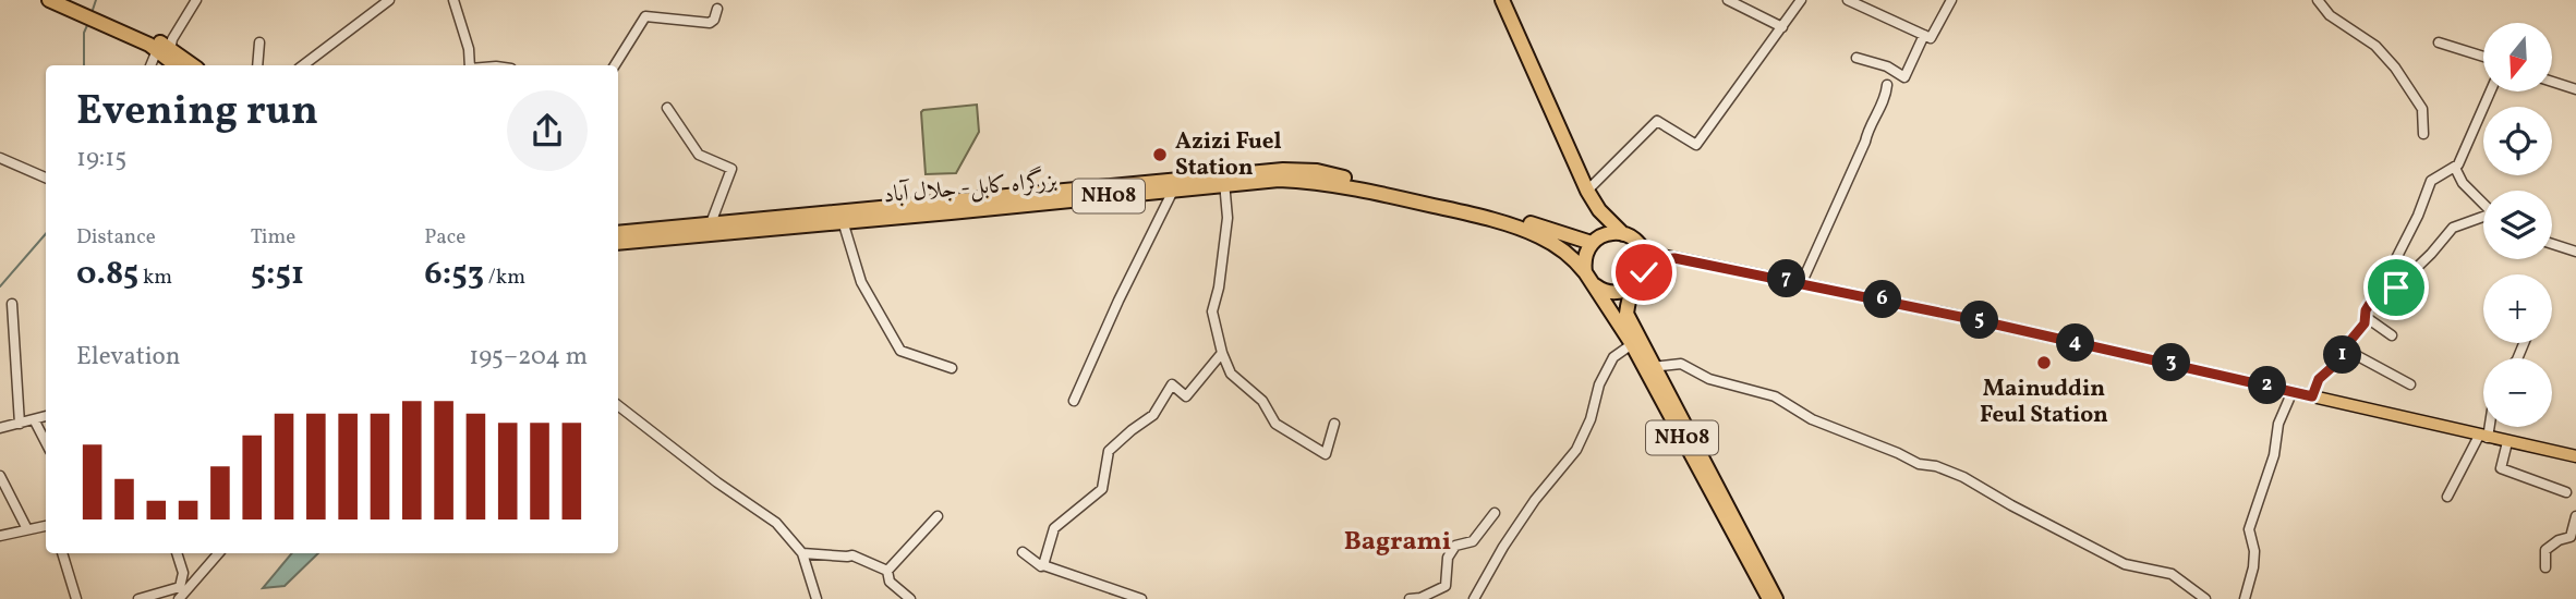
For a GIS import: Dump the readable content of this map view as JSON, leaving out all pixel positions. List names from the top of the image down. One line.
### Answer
{"streets":{"highway":["بزرگراه کابل- جلال آباد","NH08"]},"crossings":[["بزرگراه کابل- جلال آباد","NH08"]],"districts":["Bagrami"],"places":["Azizi Fuel Station","Mainuddin Feul Station"],"north":"bottom","page":{"map_buttons":["+","−"],"heading":["Evening run","19:15"],"stats":[["Distance","0.85 km"],["Time","5:51"],["Pace","6:53 /km"]],"pins":["7","6","5","4","1","3","2"],"chart":["Elevation","195–204 m"]}}
